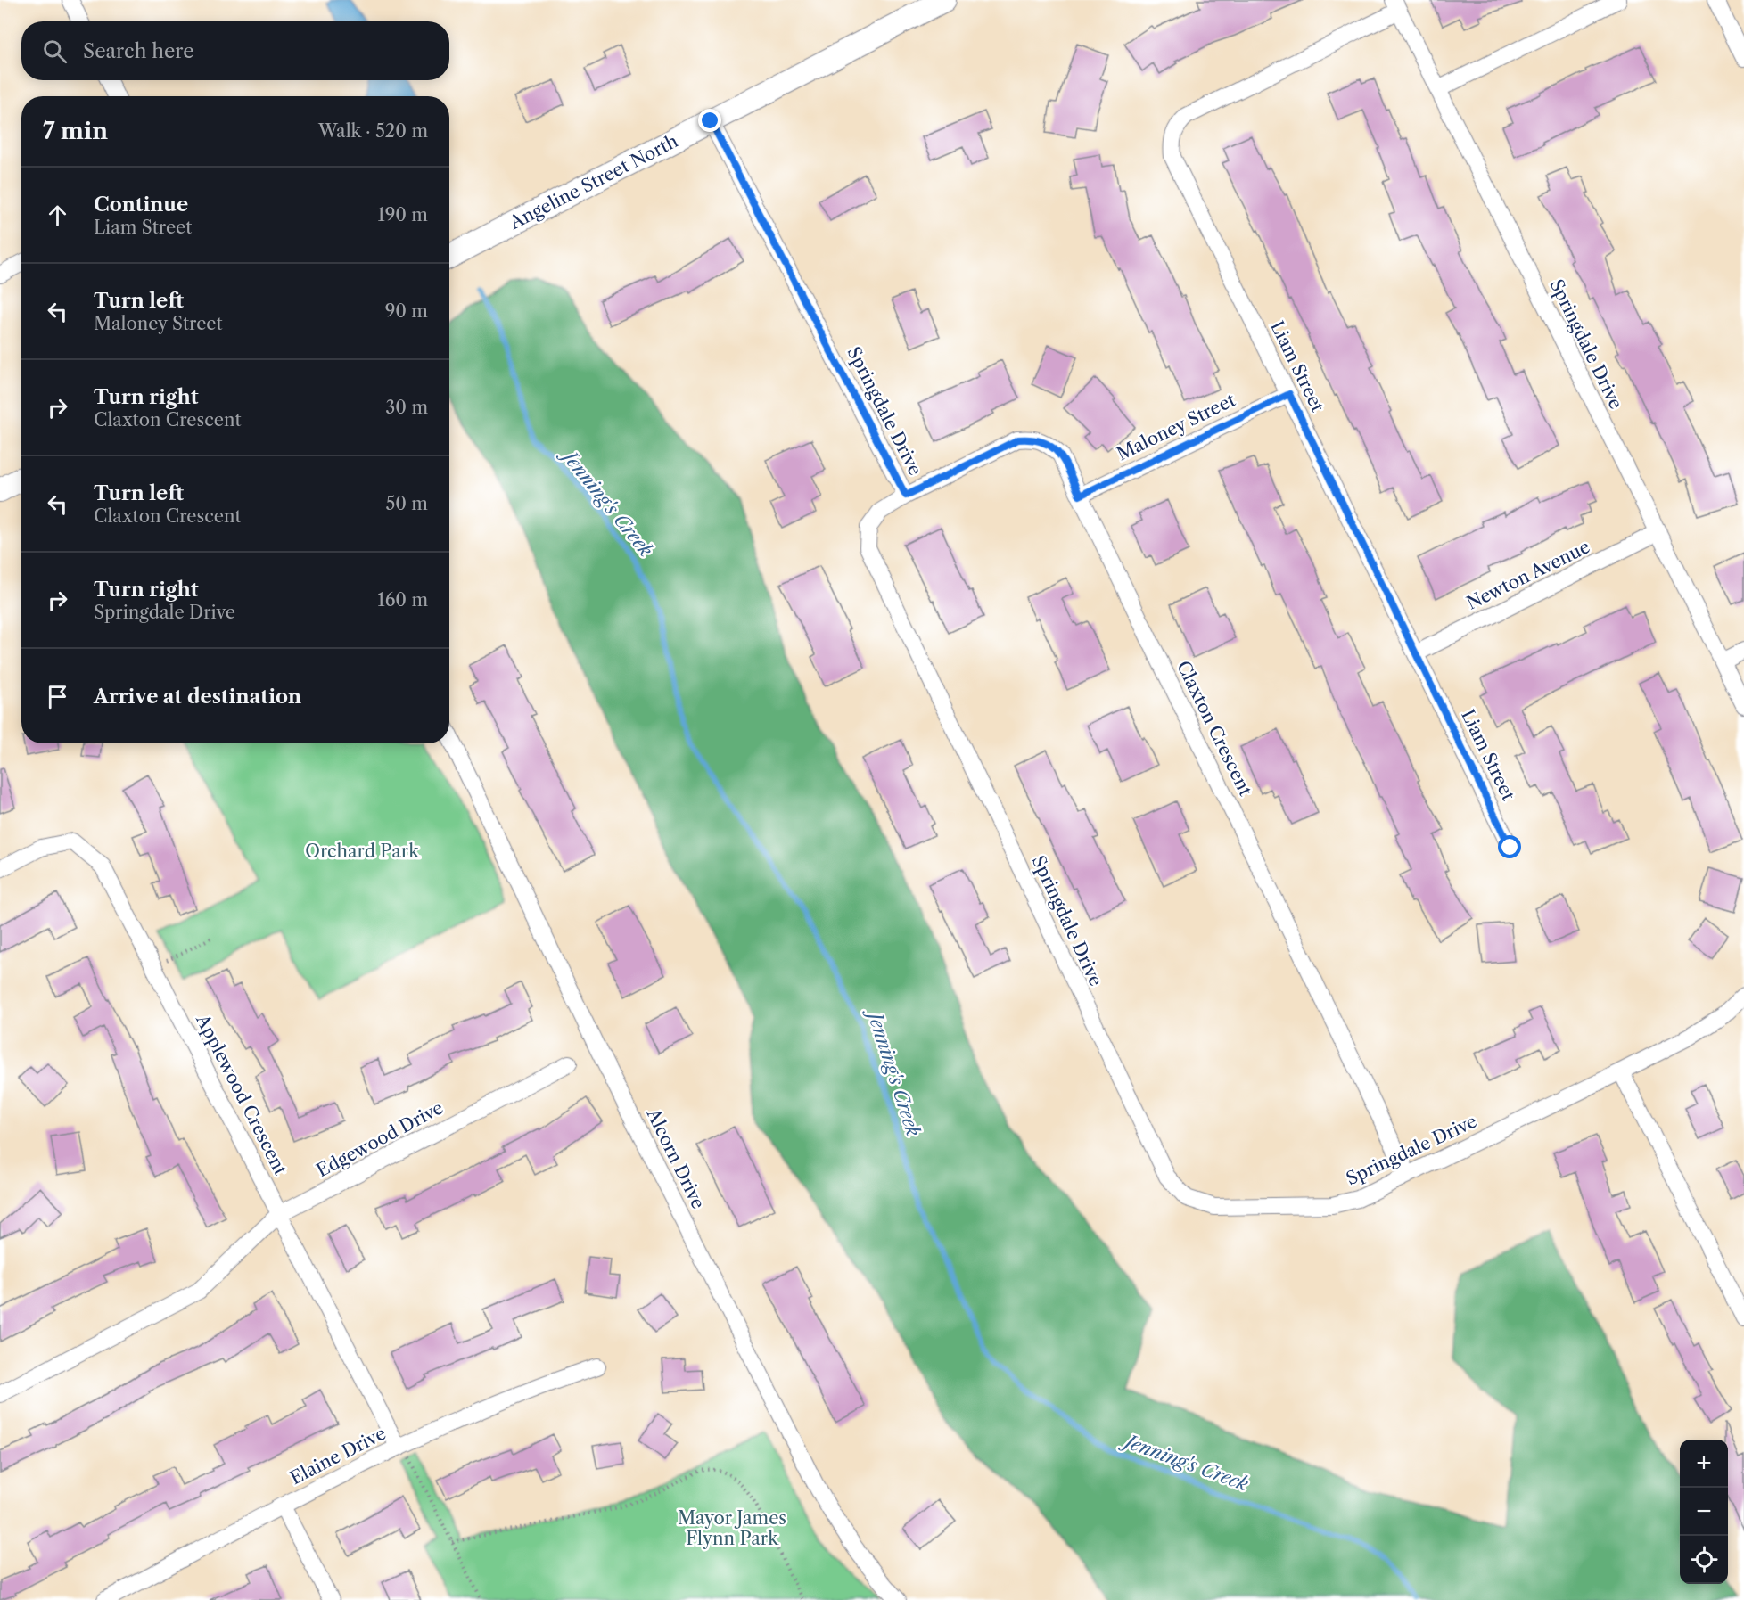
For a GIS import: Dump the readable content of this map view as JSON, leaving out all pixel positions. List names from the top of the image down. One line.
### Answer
{"streets":{"main road":["Angeline Street North"],"street":["Springdale Drive","Liam Street","Maloney Street","Newton Avenue","Claxton Crescent","Applewood Crescent","Edgewood Drive","Alcorn Drive","Elaine Drive"]},"crossings":[["Angeline Street North","Springdale Drive"],["Springdale Drive","Liam Street"],["Springdale Drive","Newton Avenue"],["Springdale Drive","Claxton Crescent"],["Liam Street","Maloney Street"],["Liam Street","Newton Avenue"],["Maloney Street","Claxton Crescent"],["Applewood Crescent","Edgewood Drive"],["Applewood Crescent","Elaine Drive"]],"water":["Jenning's Creek"],"parks":["Orchard Park","Mayor James Flynn Park"],"page":{"search":"Search here","heading":["7 min","Walk · 520 m"],"list":[["Continue","Liam Street","190 m"],["Turn left","Maloney Street","90 m"],["Turn right","Claxton Crescent","30 m"],["Turn left","Claxton Crescent","50 m"],["Turn right","Springdale Drive","160 m"],"Arrive at destination"],"map_buttons":["+","−"]}}
